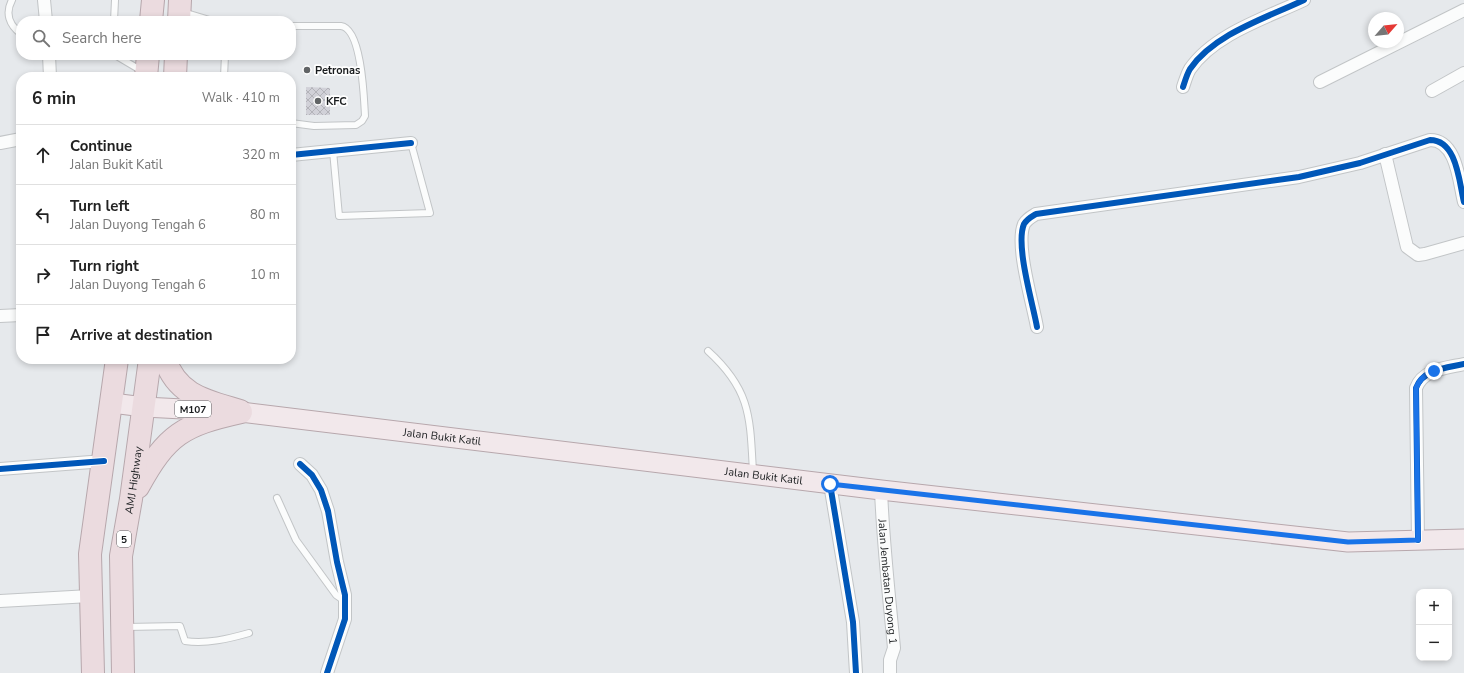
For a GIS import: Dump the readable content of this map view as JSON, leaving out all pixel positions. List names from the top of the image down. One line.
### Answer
{"streets":{"highway":["AMJ Highway","5"],"main road":["M107","Jalan Bukit Katil"],"street":["Jalan Jembatan Duyong 1"]},"crossings":[["Jalan Bukit Katil","AMJ Highway"],["Jalan Bukit Katil","Jalan Jembatan Duyong 1"]],"places":["Petronas","KFC"],"north":"top right","page":{"search":"Search here","heading":["6 min","Walk · 410 m"],"list":[["Continue","Jalan Bukit Katil","320 m"],["Turn left","Jalan Duyong Tengah 6","80 m"],["Turn right","Jalan Duyong Tengah 6","10 m"],"Arrive at destination"],"map_buttons":["+","−"]}}
